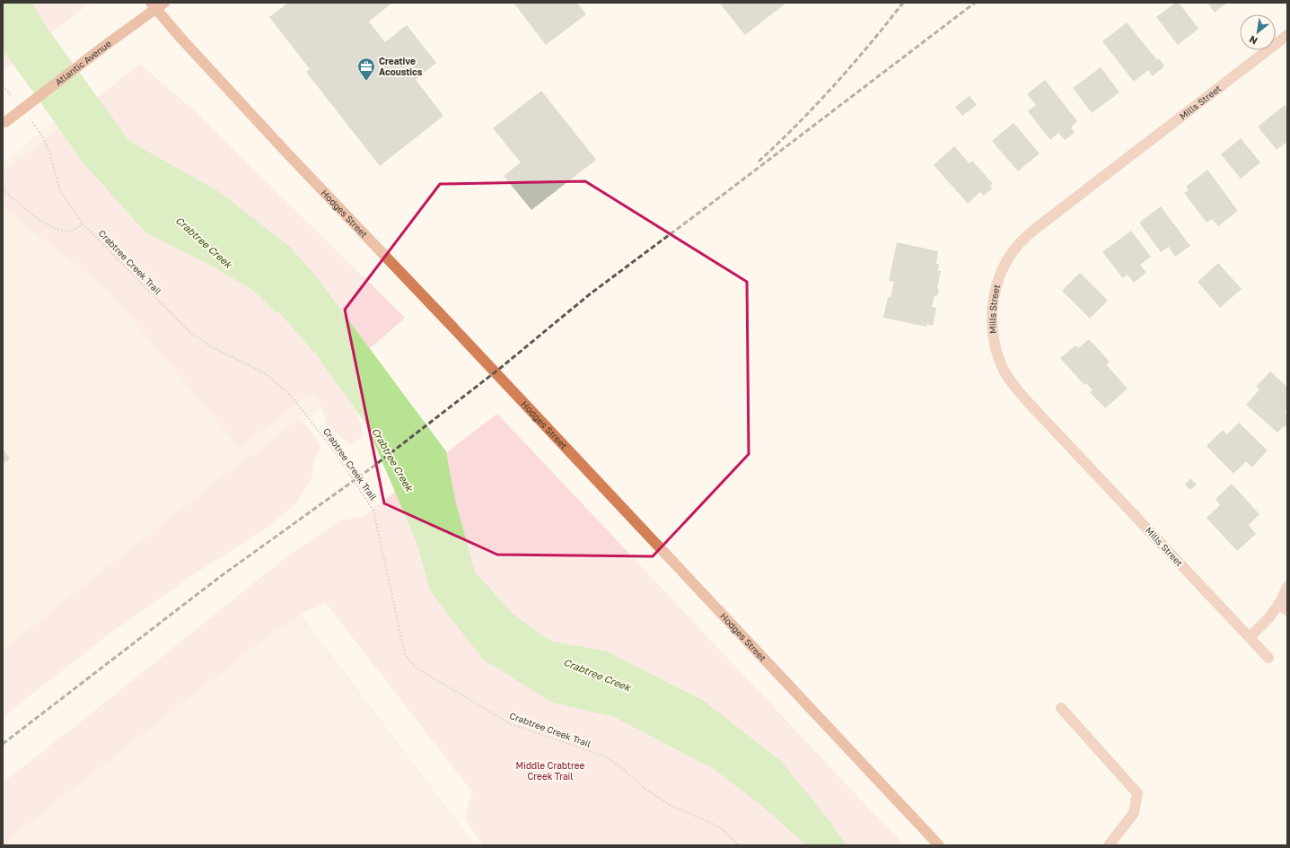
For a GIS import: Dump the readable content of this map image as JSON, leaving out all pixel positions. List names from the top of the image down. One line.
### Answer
{"streets":{"street":["Atlantic Avenue","Mills Street","Hodges Street"],"path":["Crabtree Creek Trail"]},"crossings":[["Atlantic Avenue","Hodges Street"]],"water":["Crabtree Creek"],"parks":["Middle Crabtree Creek Trail"],"places":{"office":["Creative Acoustics"]},"north":"bottom left"}
